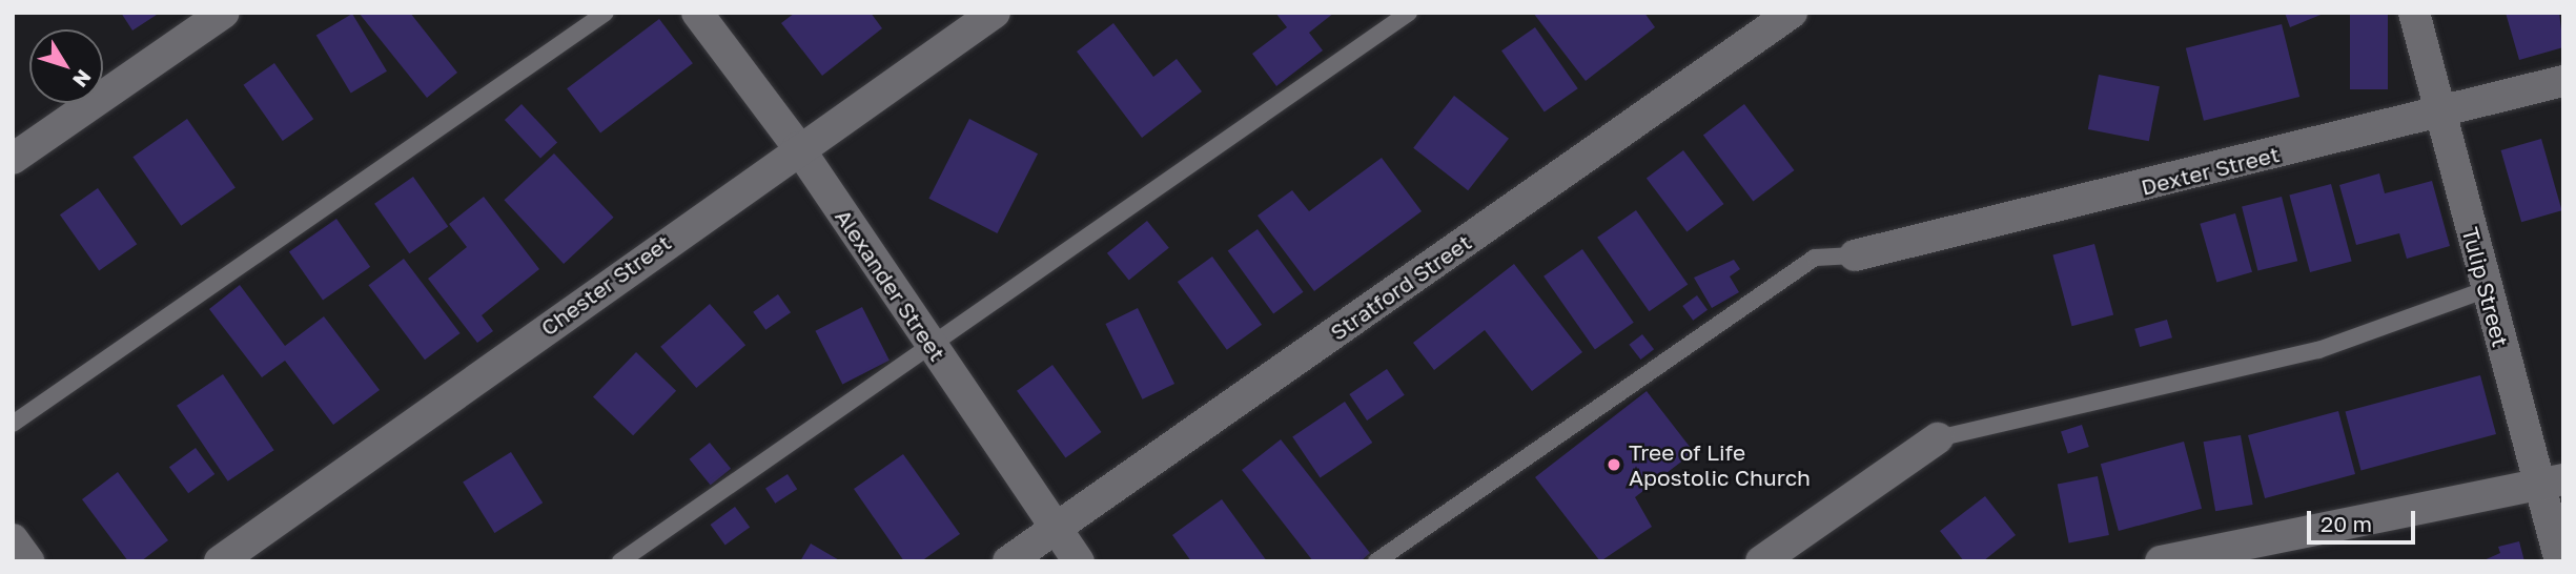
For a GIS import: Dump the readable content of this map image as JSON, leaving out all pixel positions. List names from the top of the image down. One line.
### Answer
{"streets":{"street":["Dexter Street","Chester Street","Alexander Street","Stratford Street","Tulip Street"]},"crossings":[["Dexter Street","Tulip Street"],["Chester Street","Alexander Street"],["Alexander Street","Stratford Street"]],"places":["Tree of Life Apostolic Church"],"scale_bar":"20 m","north":"bottom right"}
